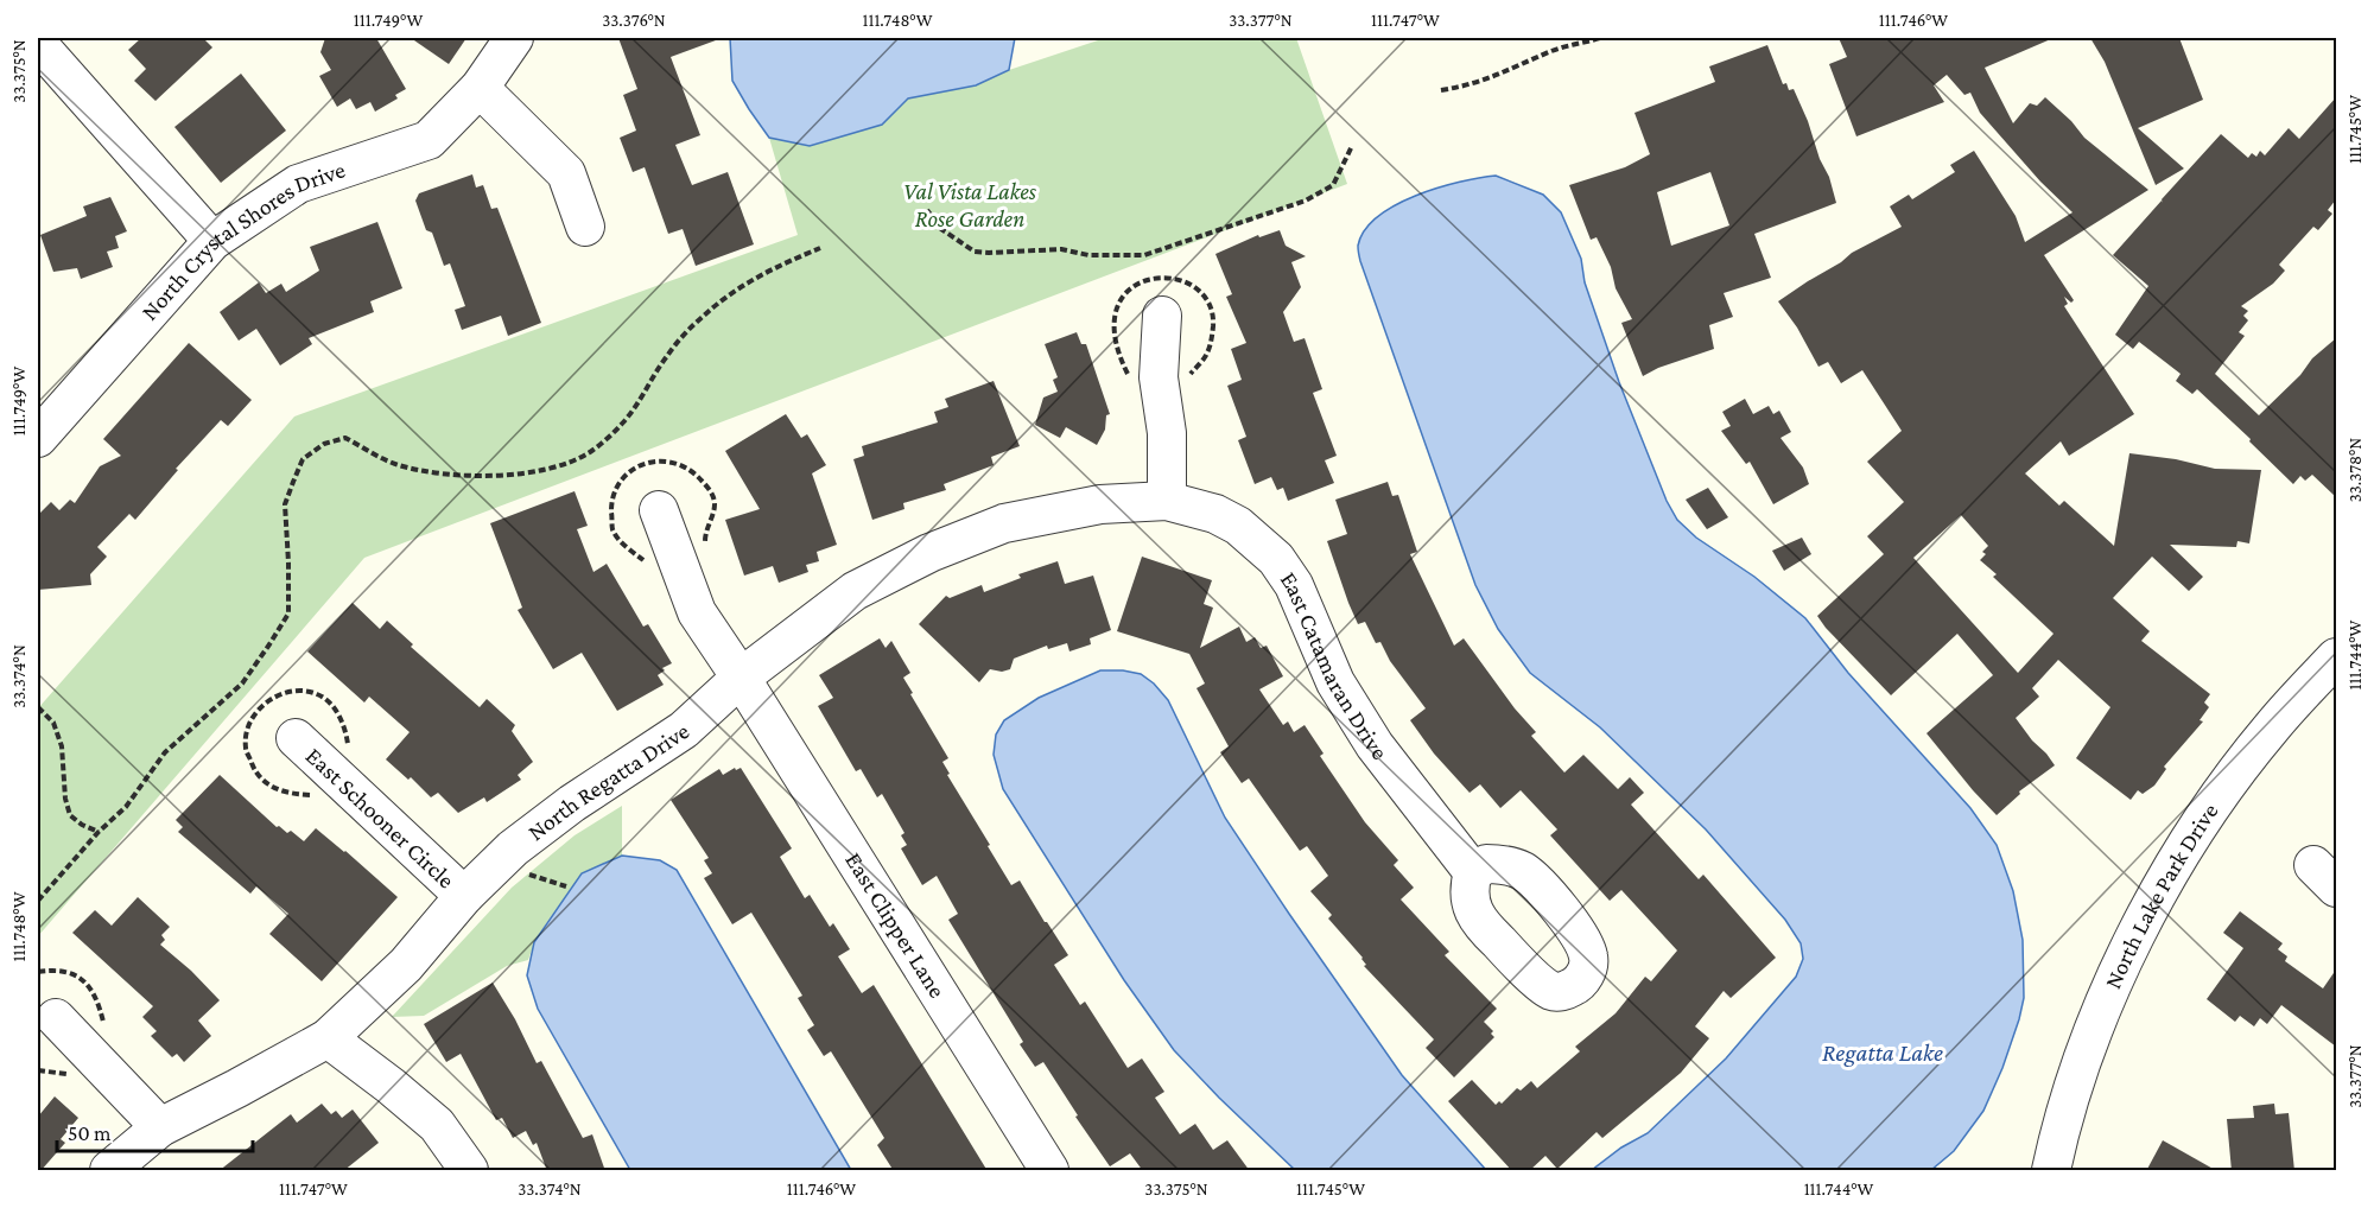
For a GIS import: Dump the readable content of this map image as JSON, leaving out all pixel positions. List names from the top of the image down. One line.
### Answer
{"streets":{"street":["North Crystal Shores Drive","East Catamaran Drive","North Regatta Drive","East Schooner Circle","North Lake Park Drive","East Clipper Lane"]},"crossings":[["East Catamaran Drive","North Regatta Drive"],["North Regatta Drive","East Schooner Circle"],["North Regatta Drive","East Clipper Lane"]],"water":["Regatta Lake"],"parks":["Val Vista Lakes Rose Garden"],"scale_bar":"50 m","coordinates":["111.749°W","33.376°N","111.748°W","33.377°N","111.747°W","111.746°W","33.375°N","111.745°W","33.378°N","111.744°W","33.374°N"]}
